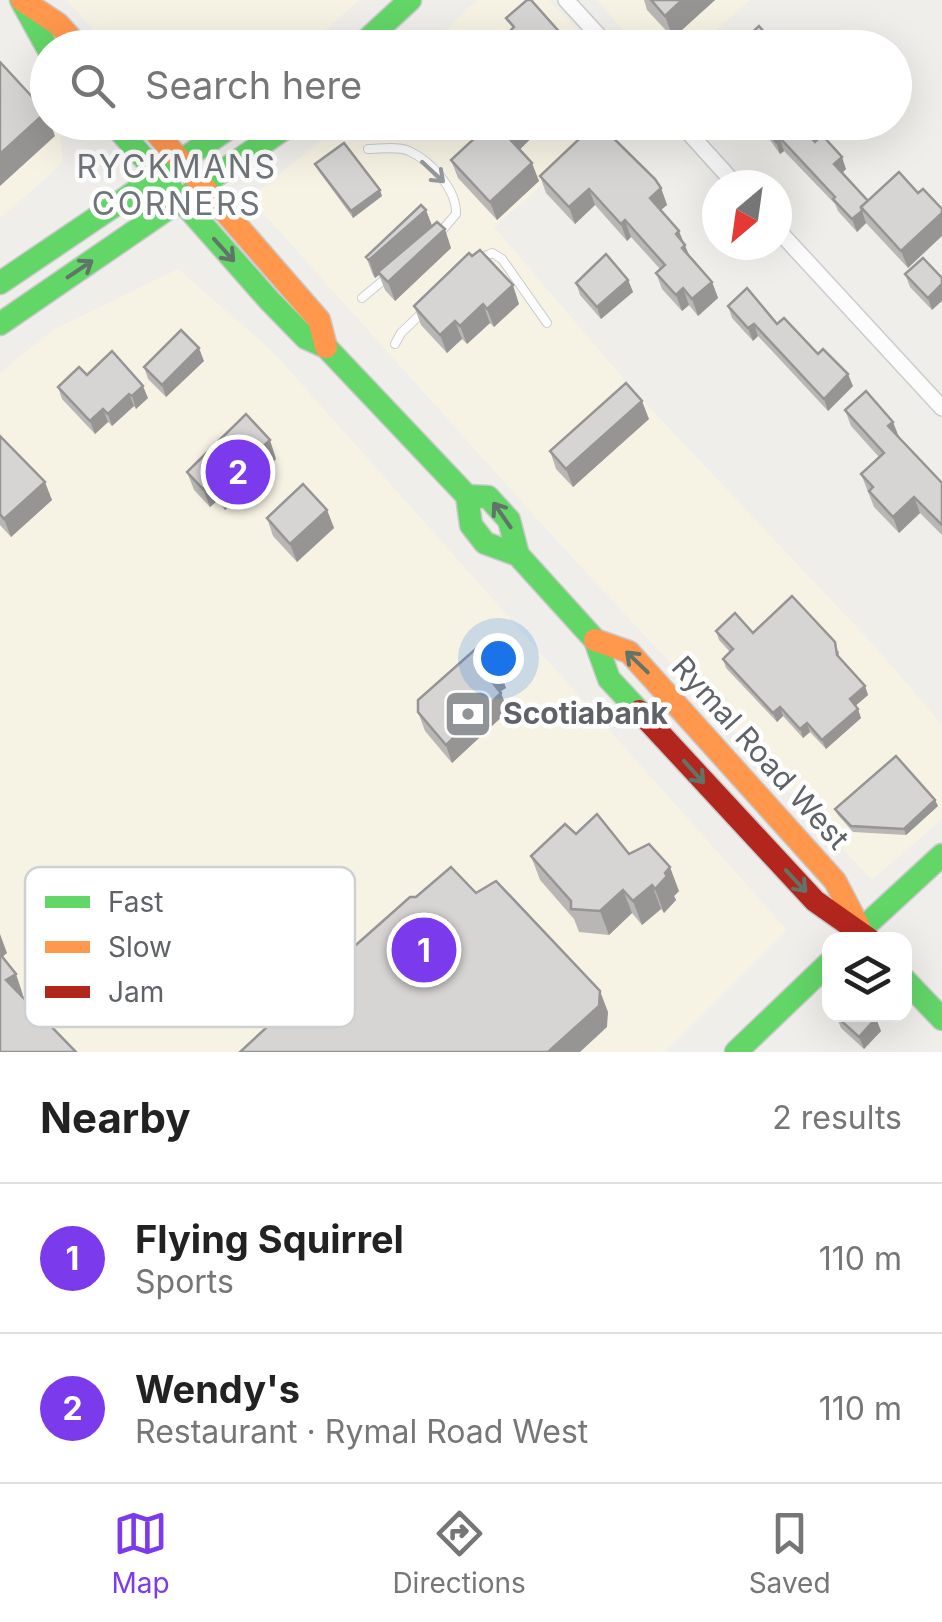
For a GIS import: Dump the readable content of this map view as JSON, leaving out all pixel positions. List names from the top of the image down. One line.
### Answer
{"streets":{"main road":["Rymal Road West"]},"districts":["RYCKMANS CORNERS"],"places":{"bank":["Scotiabank"]},"legend":["Fast","Slow","Jam"],"north":"bottom left","page":{"search":"Search here","pins":["2","1"],"heading":["Nearby","2 results"],"list":[{"mark":"1","name":"Flying Squirrel","note":"Sports","value":"110 m"},{"mark":"2","name":"Wendy's","note":"Restaurant · Rymal Road West","value":"110 m"}],"nav":["Map","Directions","Saved"]}}
